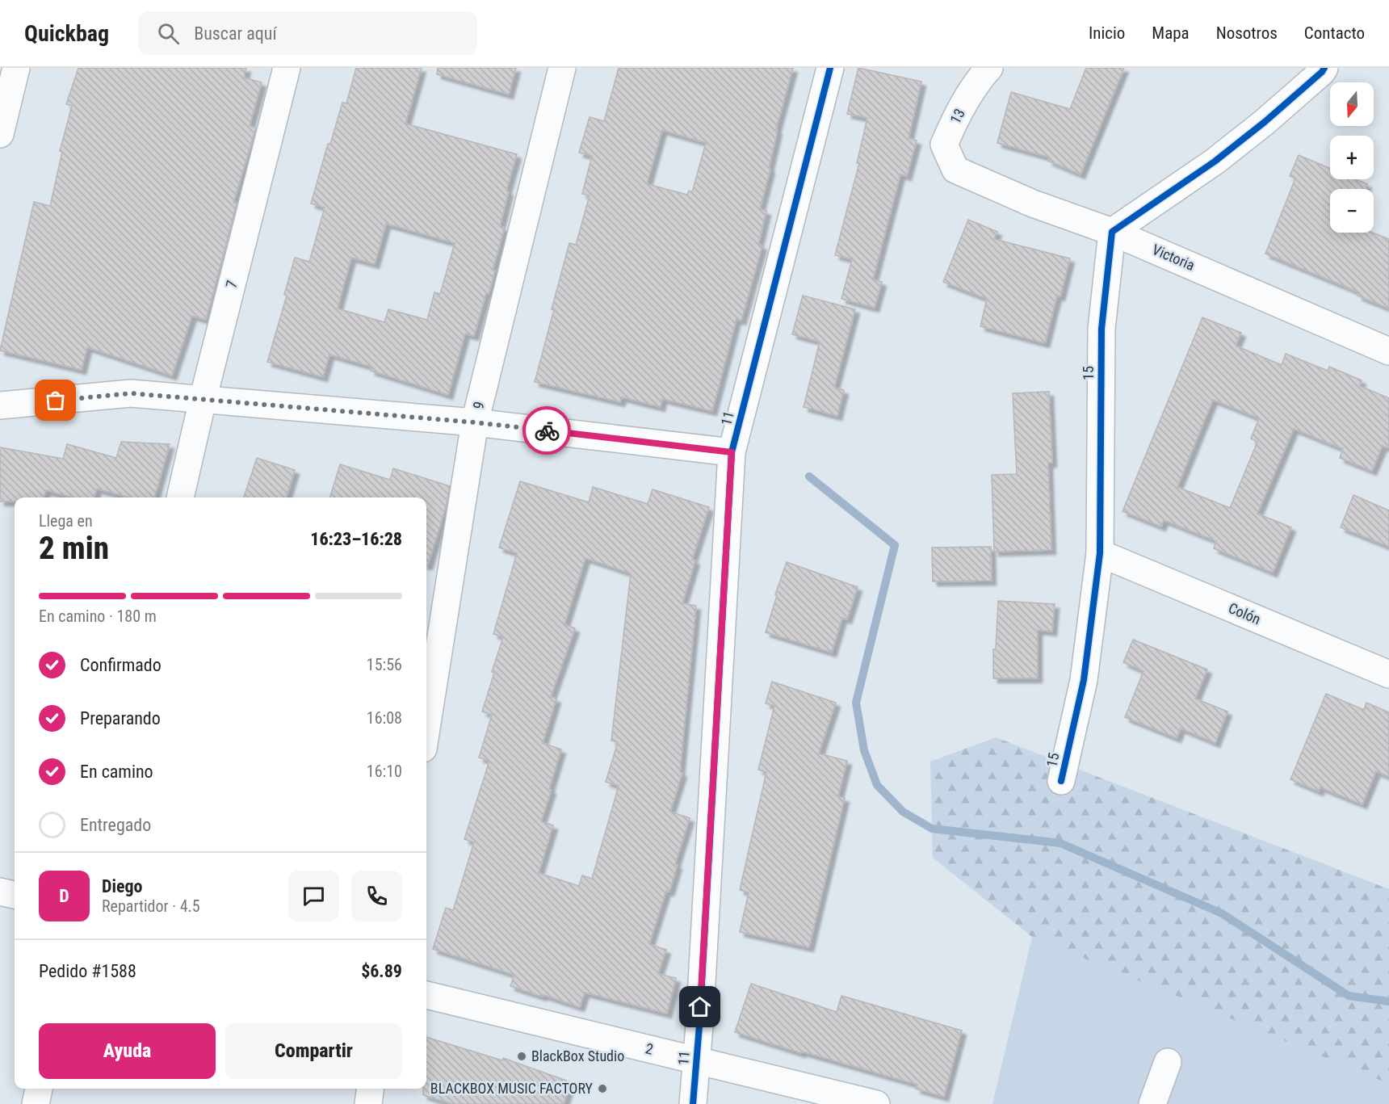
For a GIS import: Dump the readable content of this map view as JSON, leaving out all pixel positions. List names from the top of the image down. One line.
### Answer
{"streets":{"street":["13","Victoria","7","15","9","11","Colón","2"]},"crossings":[["13","Victoria"],["Victoria","15"],["15","Colón"],["11","2"]],"places":["BlackBox Studio","BLACKBOX MUSIC FACTORY"],"north":"bottom","page":{"header":"Quickbag","search":"Buscar aquí","nav":["Inicio","Mapa","Nosotros","Contacto"],"map_buttons":["+","−"],"heading":["2 min","Llega en","16:23–16:28"],"panel":["Diego","Repartidor · 4.5","Pedido #1588","$6.89"],"bar":"En camino · 180 m","list":[["Confirmado","15:56"],["Preparando","16:08"],["En camino","16:10"],"Entregado"],"round":"D","buttons":["Ayuda","Compartir"]}}
